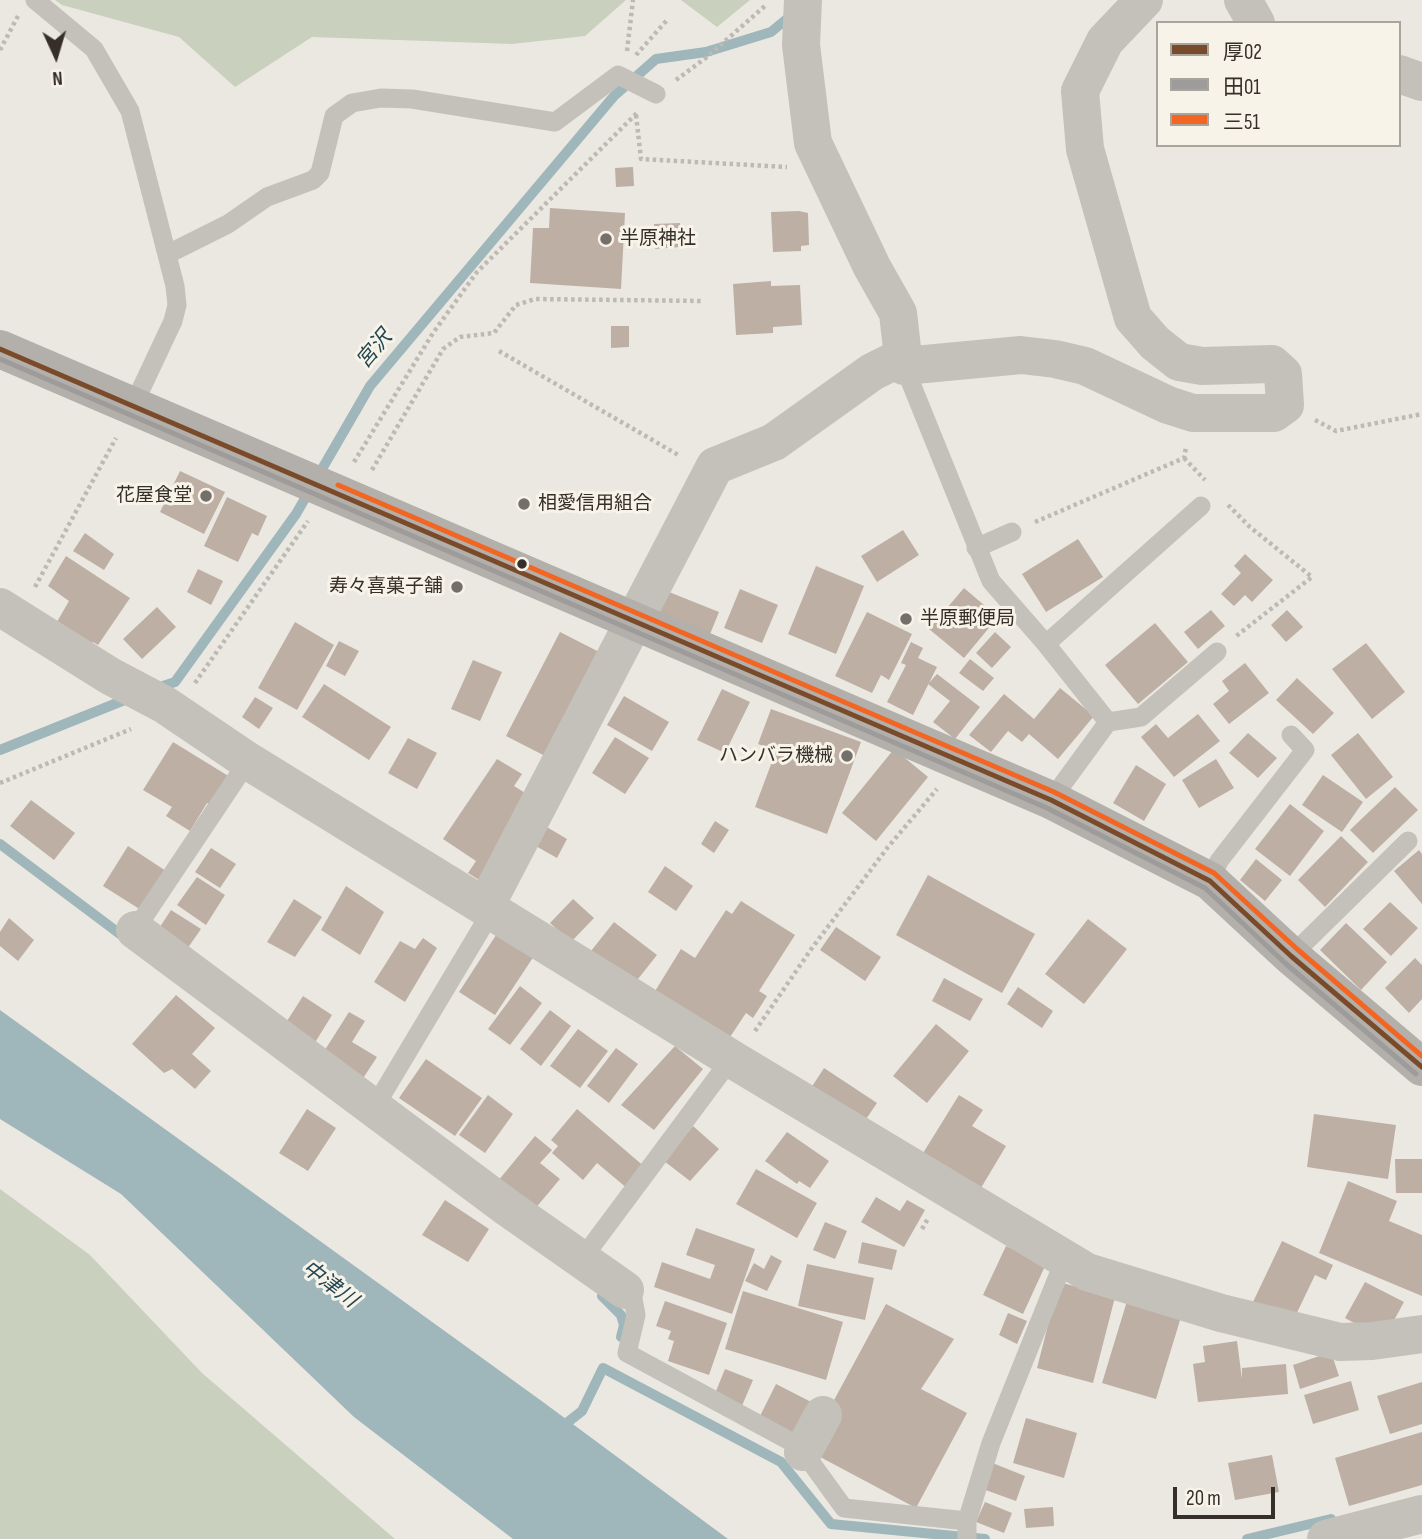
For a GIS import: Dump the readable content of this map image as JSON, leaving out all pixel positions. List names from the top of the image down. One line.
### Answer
{"water":["宮沢","中津川"],"places":["半原神社","花屋食堂","相愛信用組合","寿々喜菓子舗","半原郵便局","ハンバラ機械"],"lines":["transit line 厚02","transit line 田01","transit line 三51"],"legend":["厚02","田01","三51"],"scale_bar":"20 m","north":"bottom"}
